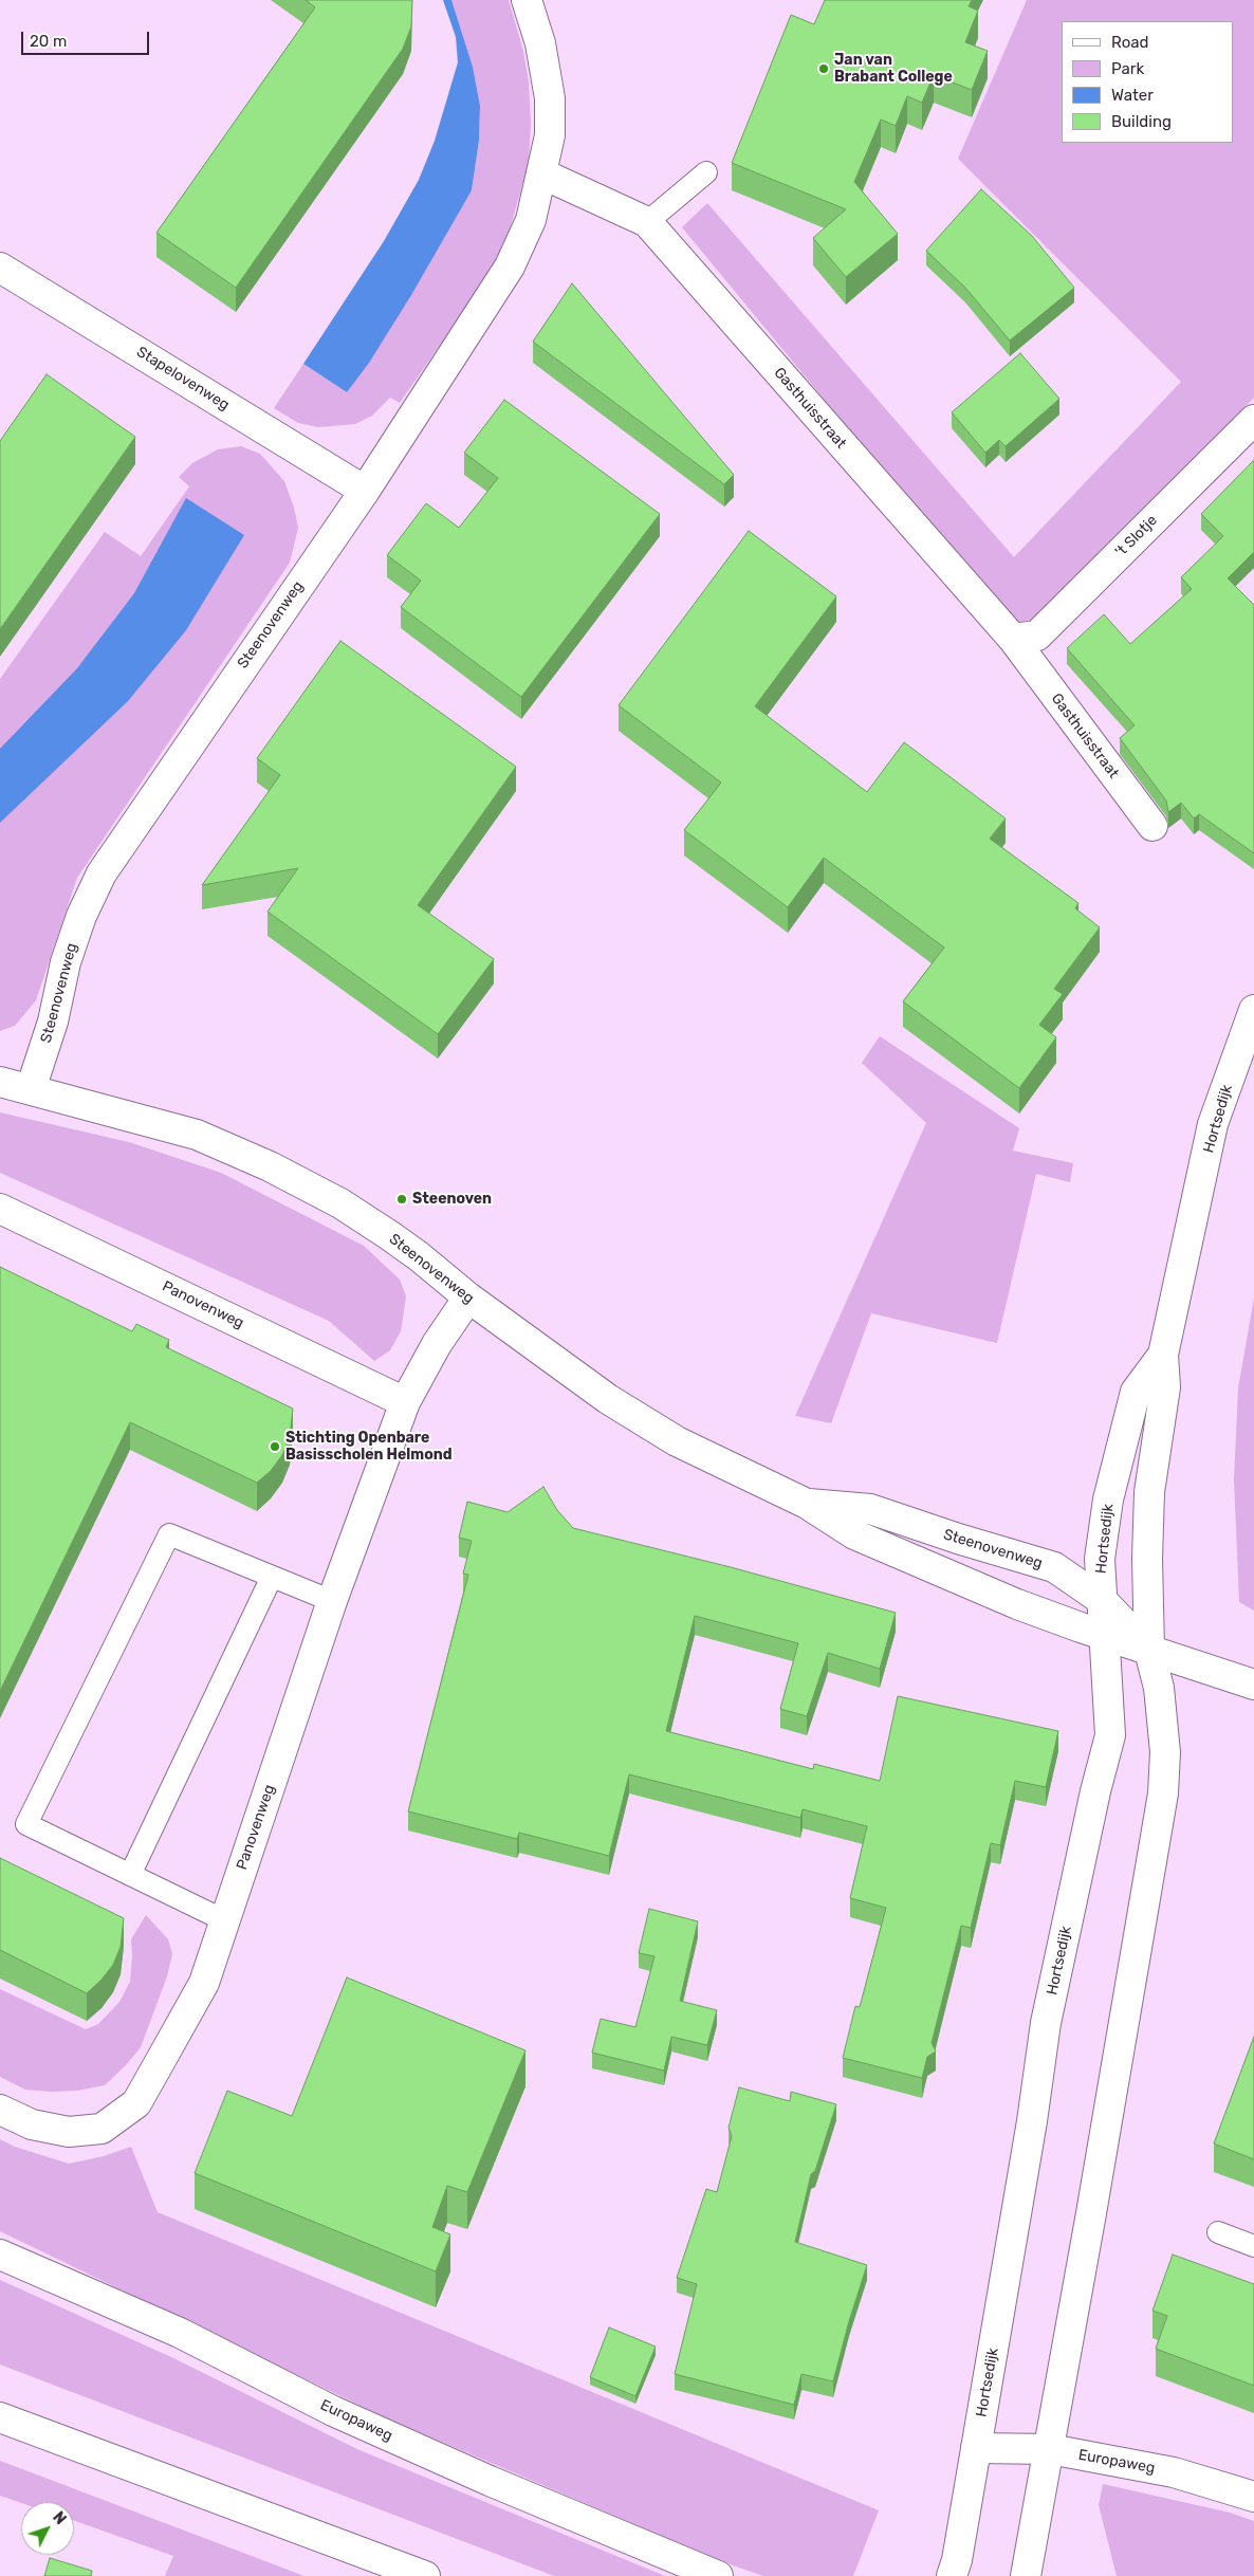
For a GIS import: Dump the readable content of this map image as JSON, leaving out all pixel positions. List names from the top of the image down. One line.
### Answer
{"streets":{"street":["Stapelovenweg","Gasthuisstraat","'t Slotje","Steenovenweg","Hortsedijk","Panovenweg","Europaweg"]},"crossings":[["Stapelovenweg","Steenovenweg"],["Gasthuisstraat","'t Slotje"],["Gasthuisstraat","Steenovenweg"],["Steenovenweg","Hortsedijk"],["Steenovenweg","Panovenweg"],["Hortsedijk","Europaweg"]],"places":["Jan van Brabant College","Steenoven","Stichting Openbare Basisscholen Helmond"],"legend":["Road","Park","Water","Building"],"scale_bar":"20 m","north":"top right"}
